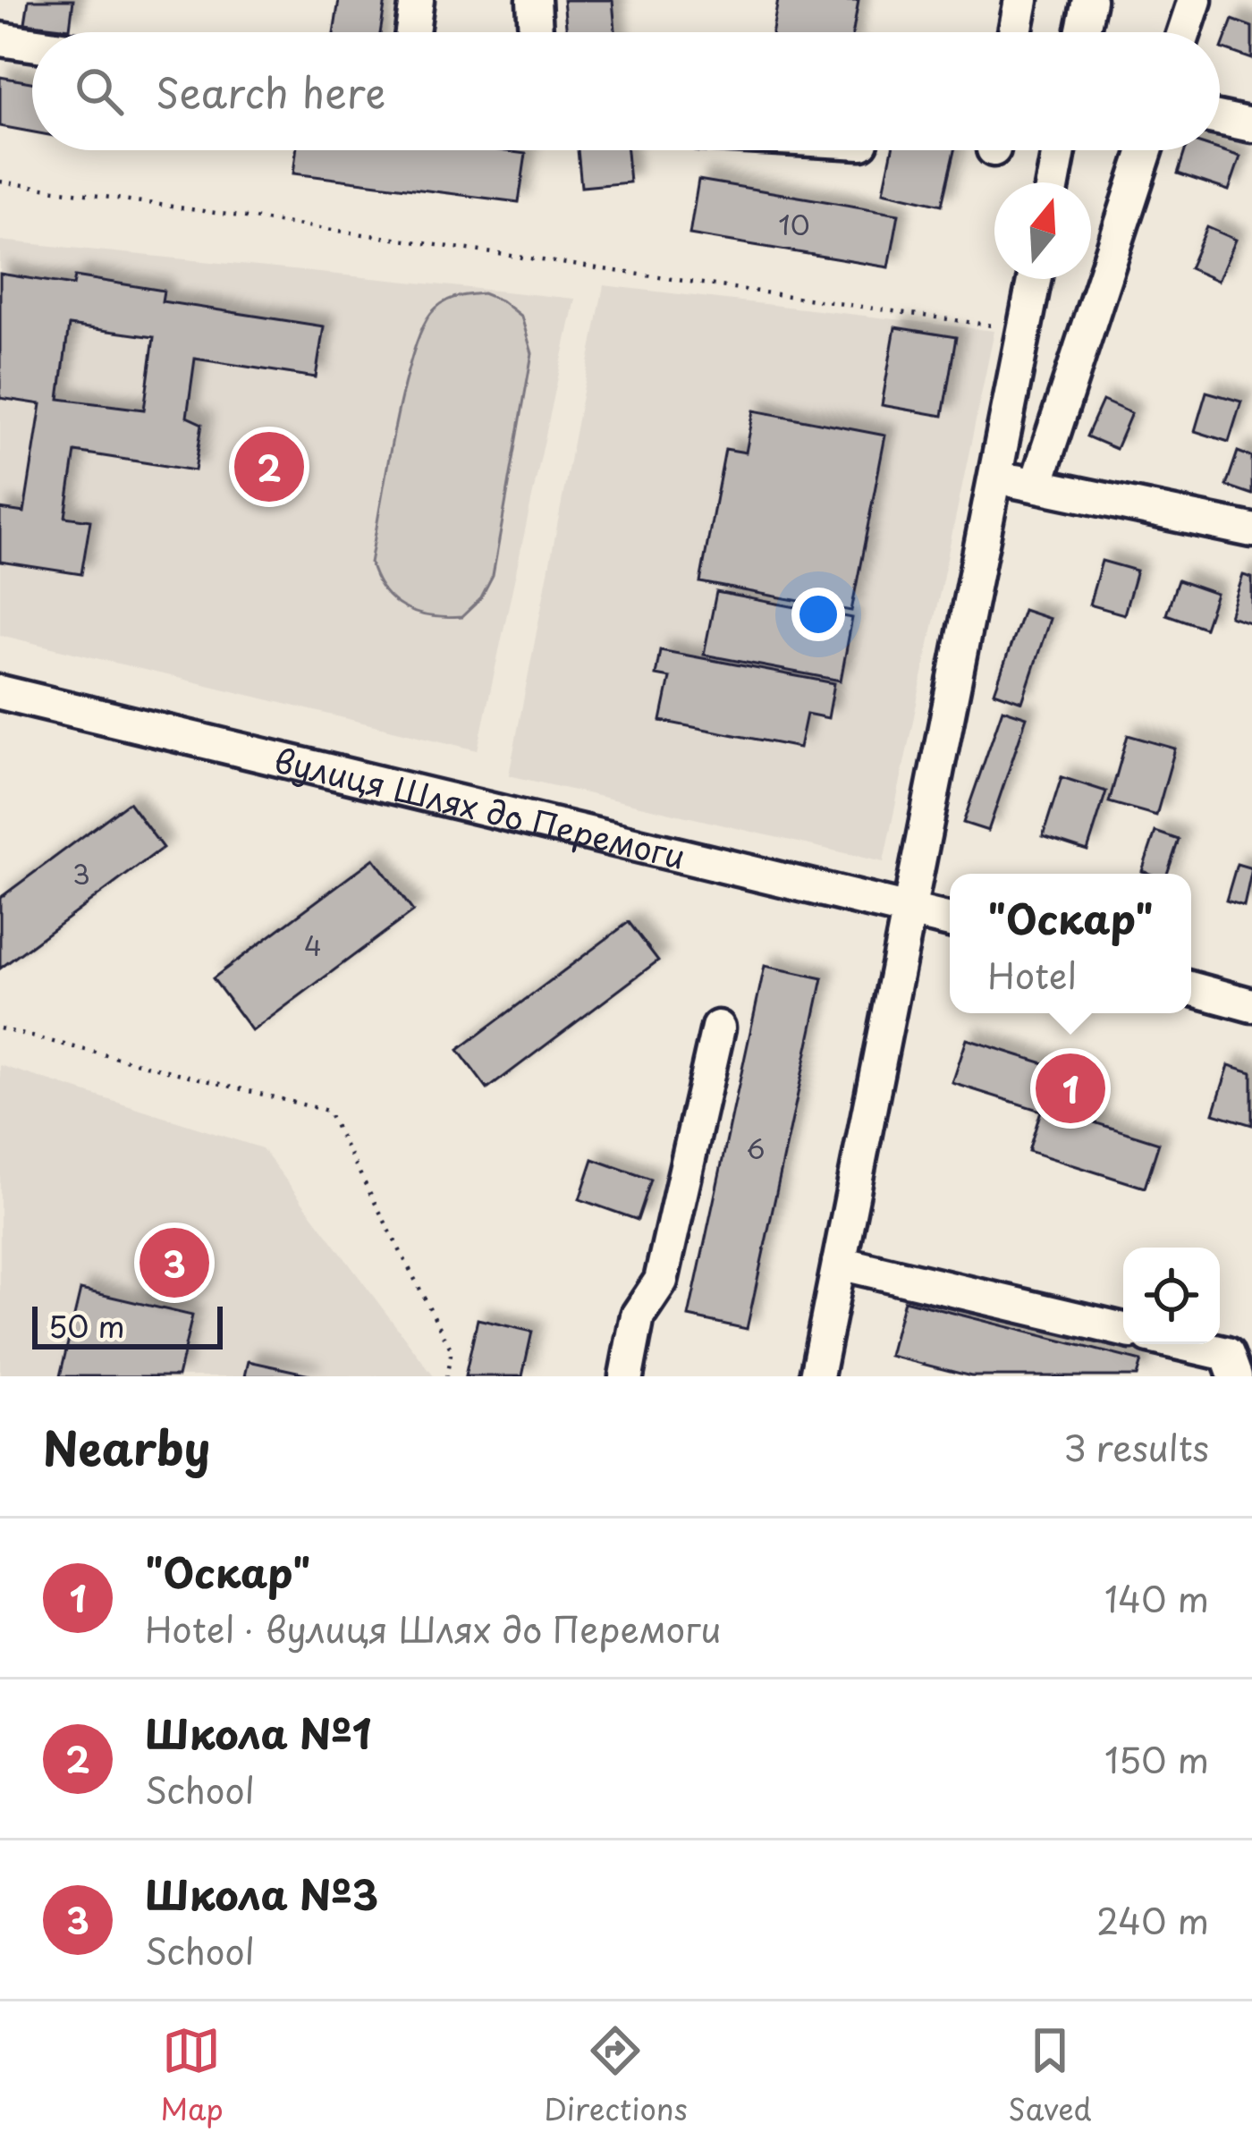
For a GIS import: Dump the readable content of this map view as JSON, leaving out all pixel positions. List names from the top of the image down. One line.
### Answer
{"streets":{"street":["вулиця Шлях до Перемоги"]},"house_numbers":["10","3","4","6"],"scale_bar":"50 m","north":"top","page":{"search":"Search here","pins":["2","1","3"],"popup":["\"Оскар\"","Hotel"],"scale":"50 m","heading":["Nearby","3 results"],"list":[{"mark":"1","name":"\"Оскар\"","note":"Hotel · вулиця Шлях до Перемоги","value":"140 m"},{"mark":"2","name":"Школа №1","note":"School","value":"150 m"},{"mark":"3","name":"Школа №3","note":"School","value":"240 m"}],"nav":["Map","Directions","Saved"]}}
